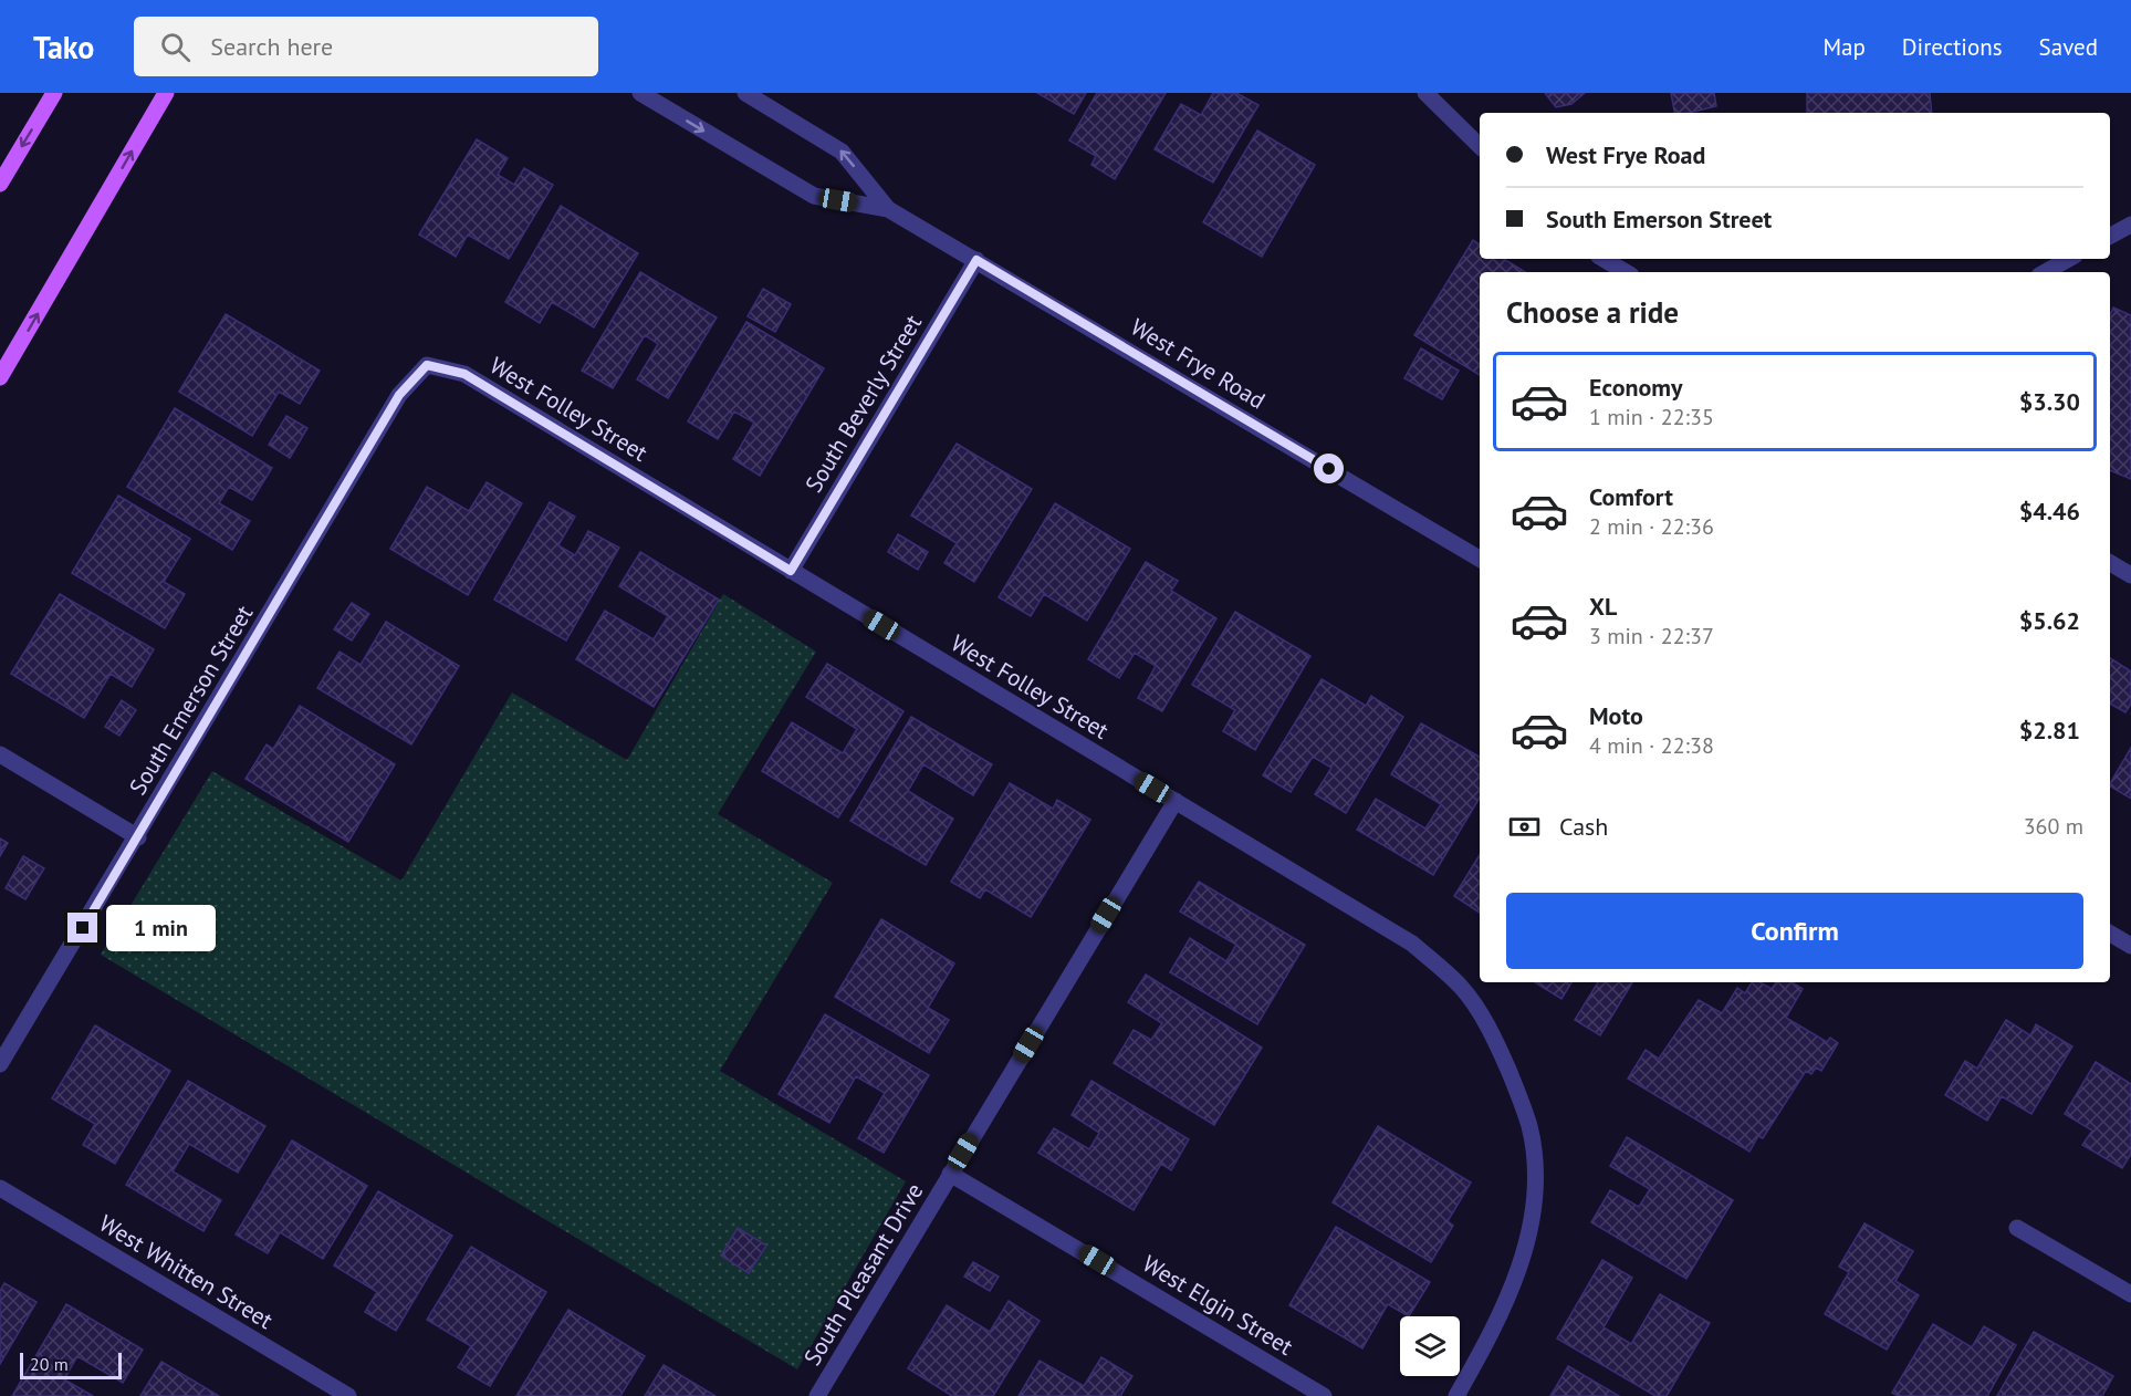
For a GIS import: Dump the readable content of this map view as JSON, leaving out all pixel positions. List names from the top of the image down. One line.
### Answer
{"streets":{"street":["West Frye Road","South Beverly Street","West Folley Street","South Emerson Street","West Whitten Street","South Pleasant Drive","West Elgin Street"]},"crossings":[["West Frye Road","South Beverly Street"],["South Beverly Street","West Folley Street"],["West Folley Street","South Emerson Street"],["West Folley Street","South Pleasant Drive"],["South Pleasant Drive","West Elgin Street"]],"scale_bar":"20 m","page":{"header":"Tako","search":"Search here","nav":["Map","Directions","Saved"],"banner":["West Frye Road","South Emerson Street"],"heading":"Choose a ride","list":[{"name":"Economy","note":"1 min · 22:35","value":"$3.30"},{"name":"Comfort","note":"2 min · 22:36","value":"$4.46"},{"name":"XL","note":"3 min · 22:37","value":"$5.62"},{"name":"Moto","note":"4 min · 22:38","value":"$2.81"}],"pay":["Cash","360 m"],"buttons":"Confirm","bubble":"1 min","scale":"20 m"}}
